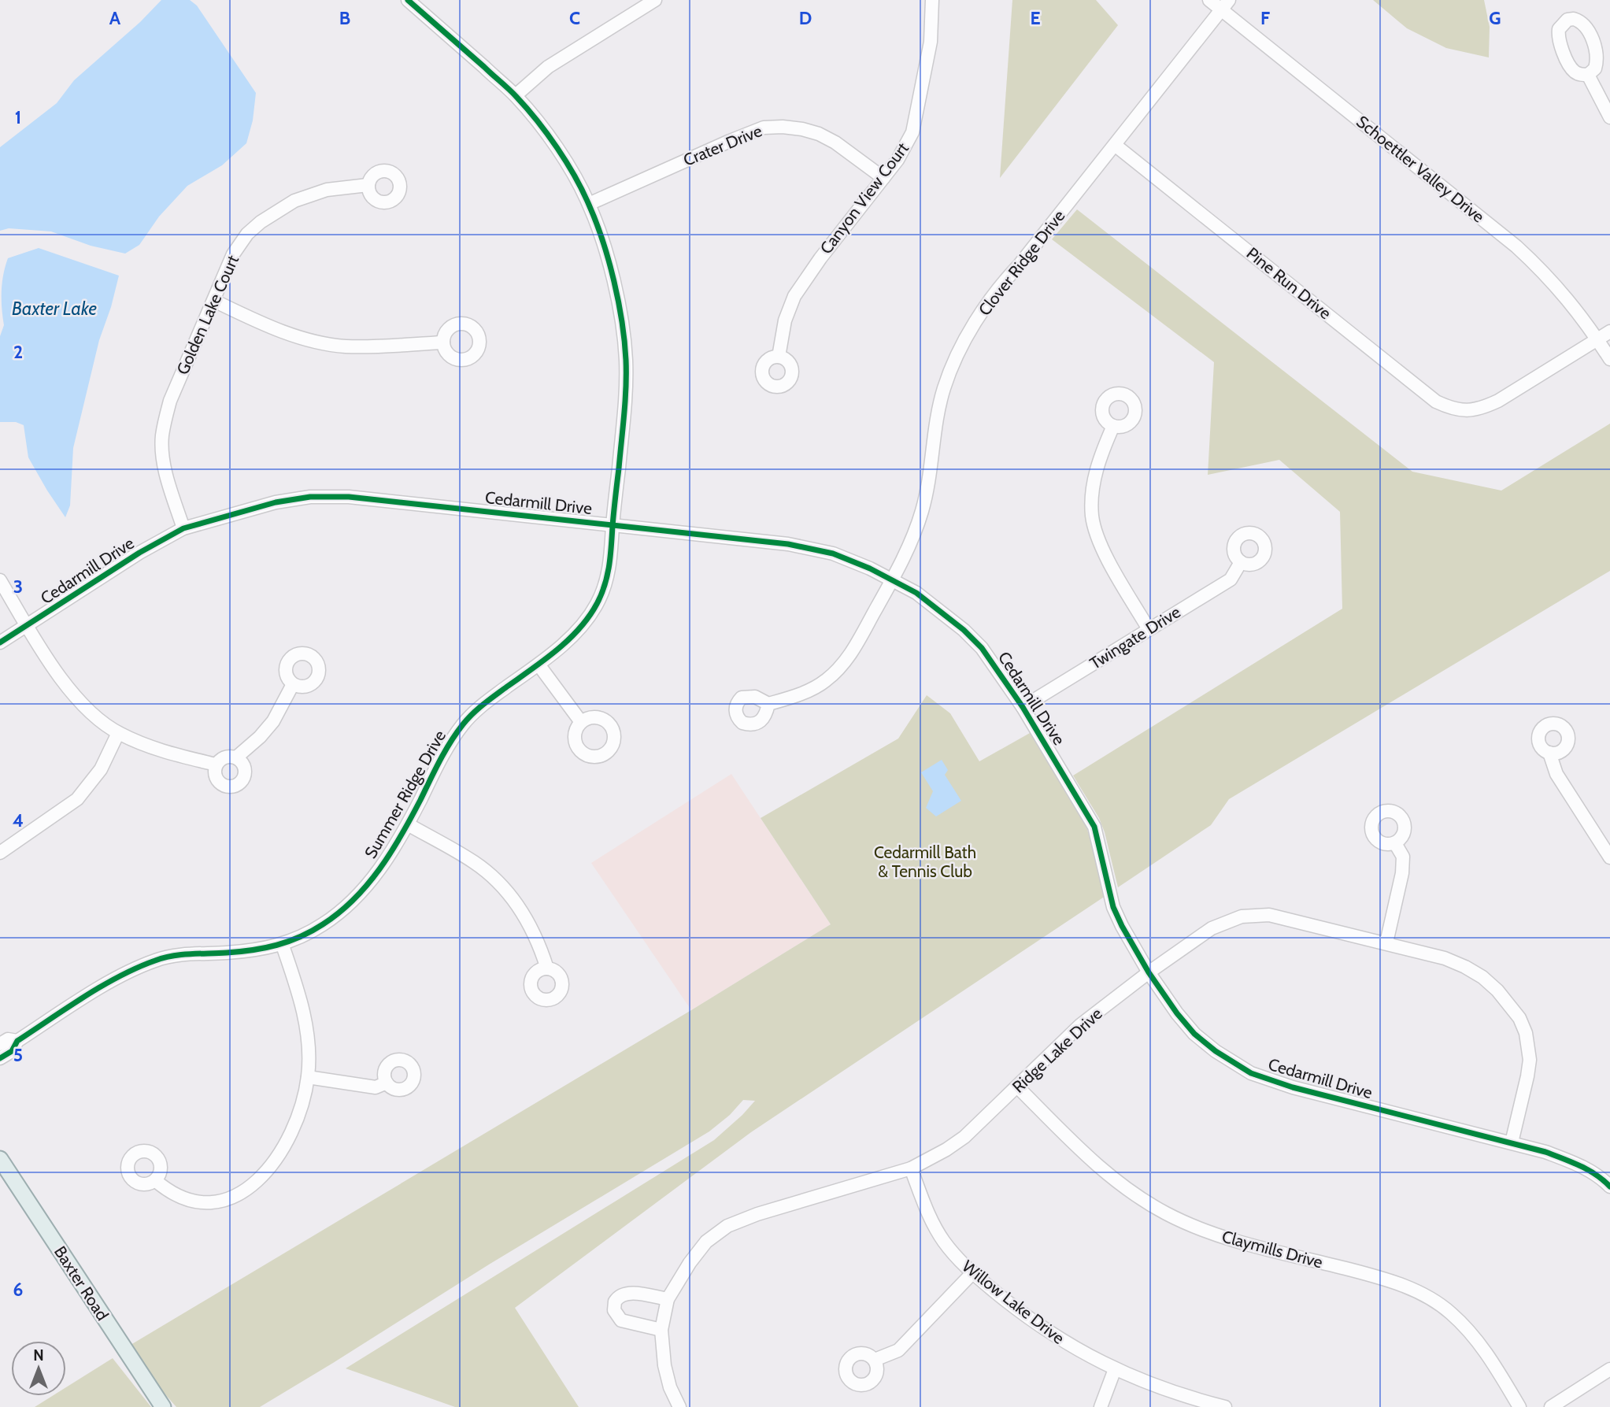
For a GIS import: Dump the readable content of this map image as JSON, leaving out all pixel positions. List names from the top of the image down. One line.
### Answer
{"streets":{"main road":["Baxter Road"],"street":["Crater Drive","Schoettler Valley Drive","Canyon View Court","Clover Ridge Drive","Pine Run Drive","Golden Lake Court","Cedarmill Drive","Twingate Drive","Summer Ridge Drive","Ridge Lake Drive","Claymills Drive","Willow Lake Drive"]},"crossings":[["Crater Drive","Canyon View Court"],["Crater Drive","Summer Ridge Drive"],["Schoettler Valley Drive","Clover Ridge Drive"],["Schoettler Valley Drive","Pine Run Drive"],["Clover Ridge Drive","Pine Run Drive"],["Clover Ridge Drive","Cedarmill Drive"],["Golden Lake Court","Cedarmill Drive"],["Cedarmill Drive","Twingate Drive"],["Cedarmill Drive","Summer Ridge Drive"],["Cedarmill Drive","Ridge Lake Drive"],["Ridge Lake Drive","Claymills Drive"],["Ridge Lake Drive","Willow Lake Drive"]],"water":["Baxter Lake"],"parks":["Cedarmill Bath & Tennis Club"],"north":"top","grid":{"columns":["A","B","C","D","E","F","G"],"rows":["1","2","3","4","5","6"]}}
